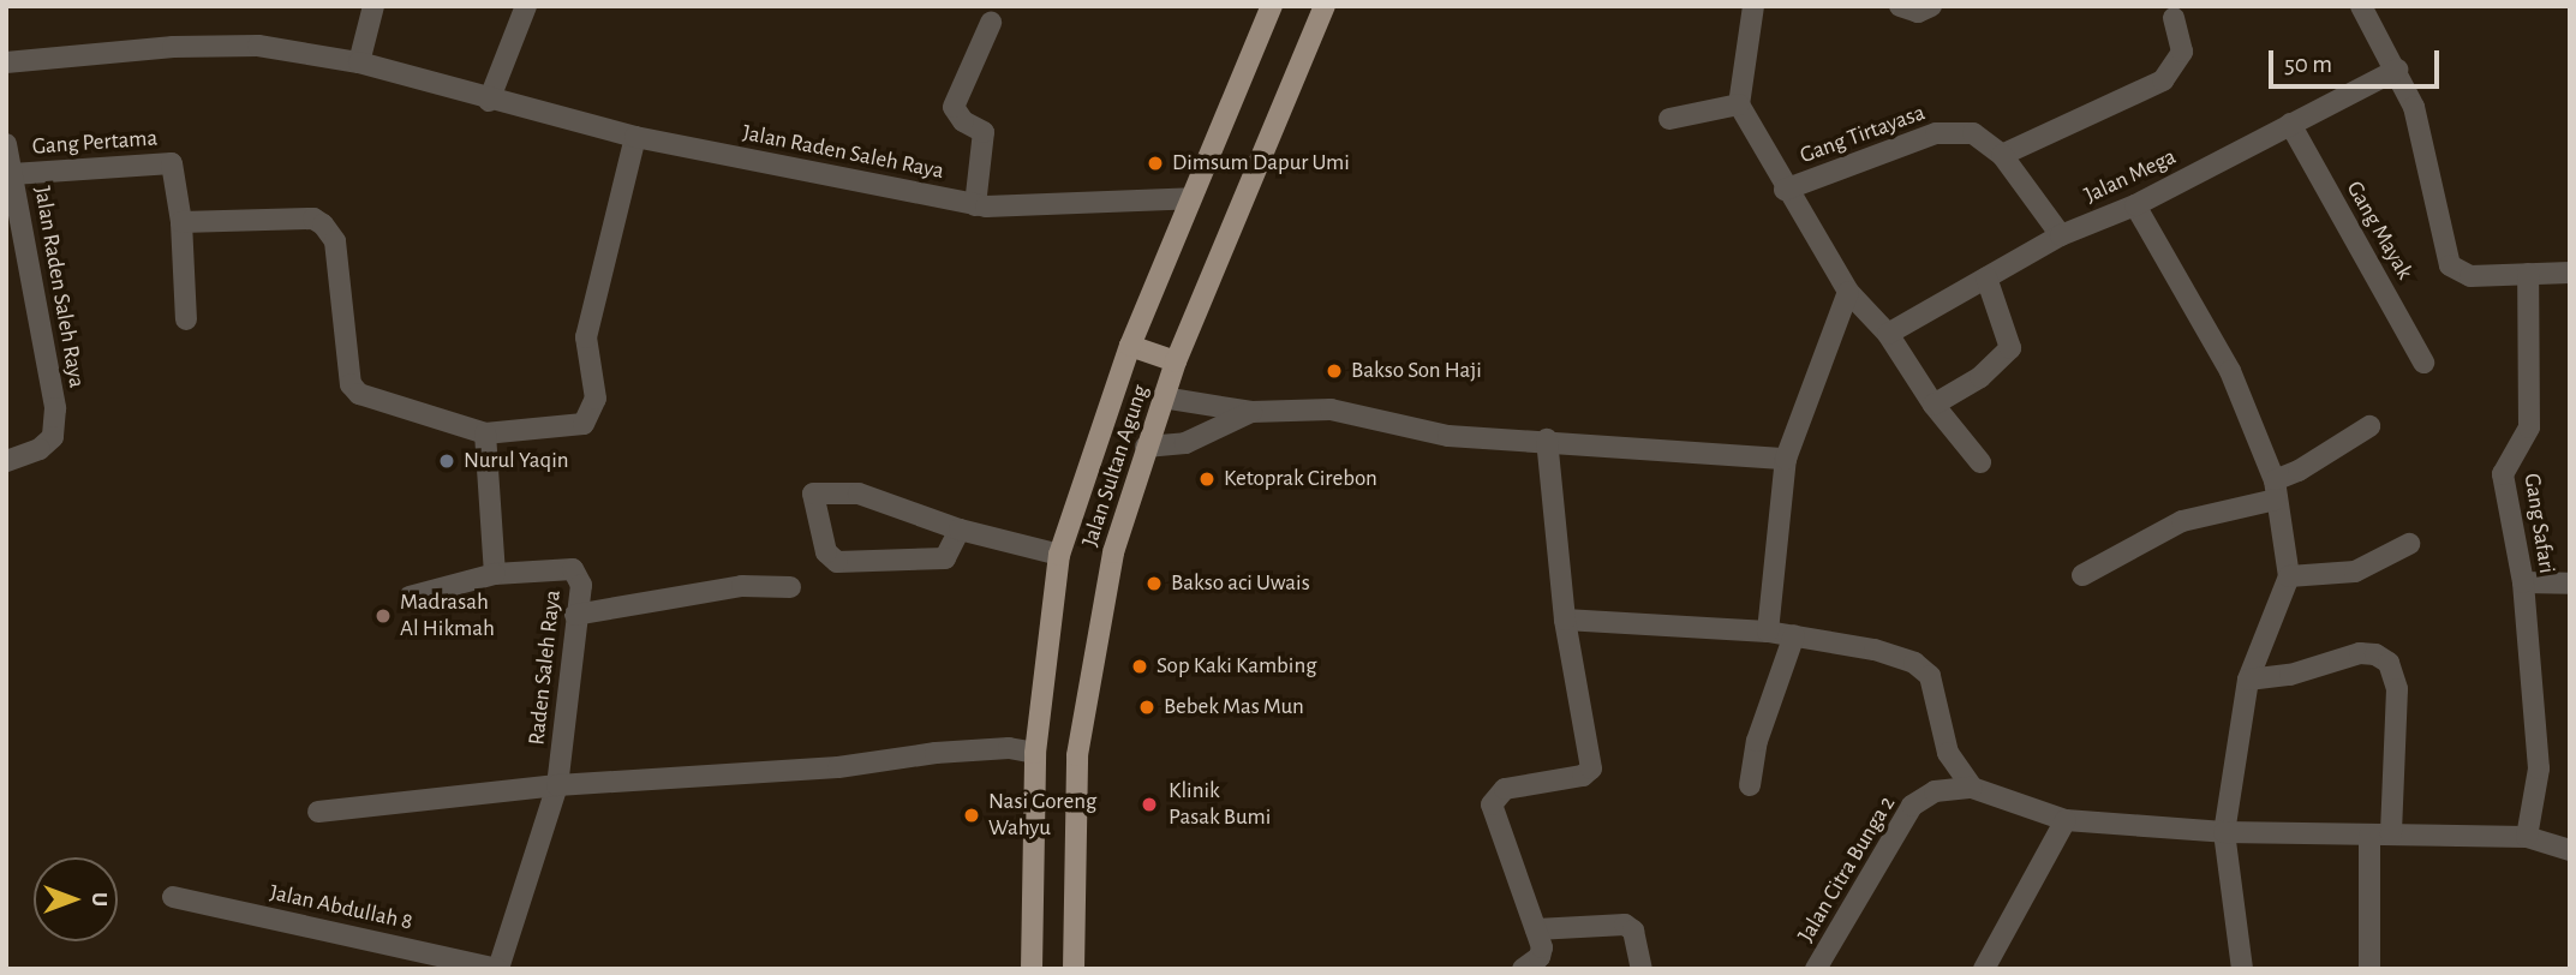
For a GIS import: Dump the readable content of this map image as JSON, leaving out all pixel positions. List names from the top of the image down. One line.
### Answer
{"streets":{"main road":["Jalan Sultan Agung"],"street":["Gang Tirtayasa","Gang Pertama","Jalan Raden Saleh Raya","Jalan Mega","Gang Mayak","Gang Safari","Raden Saleh Raya","Jalan Citra Bunga 2","Jalan Abdullah 8"]},"crossings":[["Gang Tirtayasa","Jalan Mega"],["Gang Pertama","Jalan Raden Saleh Raya"],["Jalan Raden Saleh Raya","Jalan Sultan Agung"],["Jalan Mega","Gang Mayak"],["Raden Saleh Raya","Jalan Abdullah 8"]],"places":["Dimsum Dapur Umi","Bakso Son Haji","Nurul Yaqin","Ketoprak Cirebon","Bakso aci Uwais","Madrasah Al Hikmah","Sop Kaki Kambing","Bebek Mas Mun","Klinik Pasak Bumi","Nasi Goreng Wahyu"],"scale_bar":"50 m","north":"right"}
